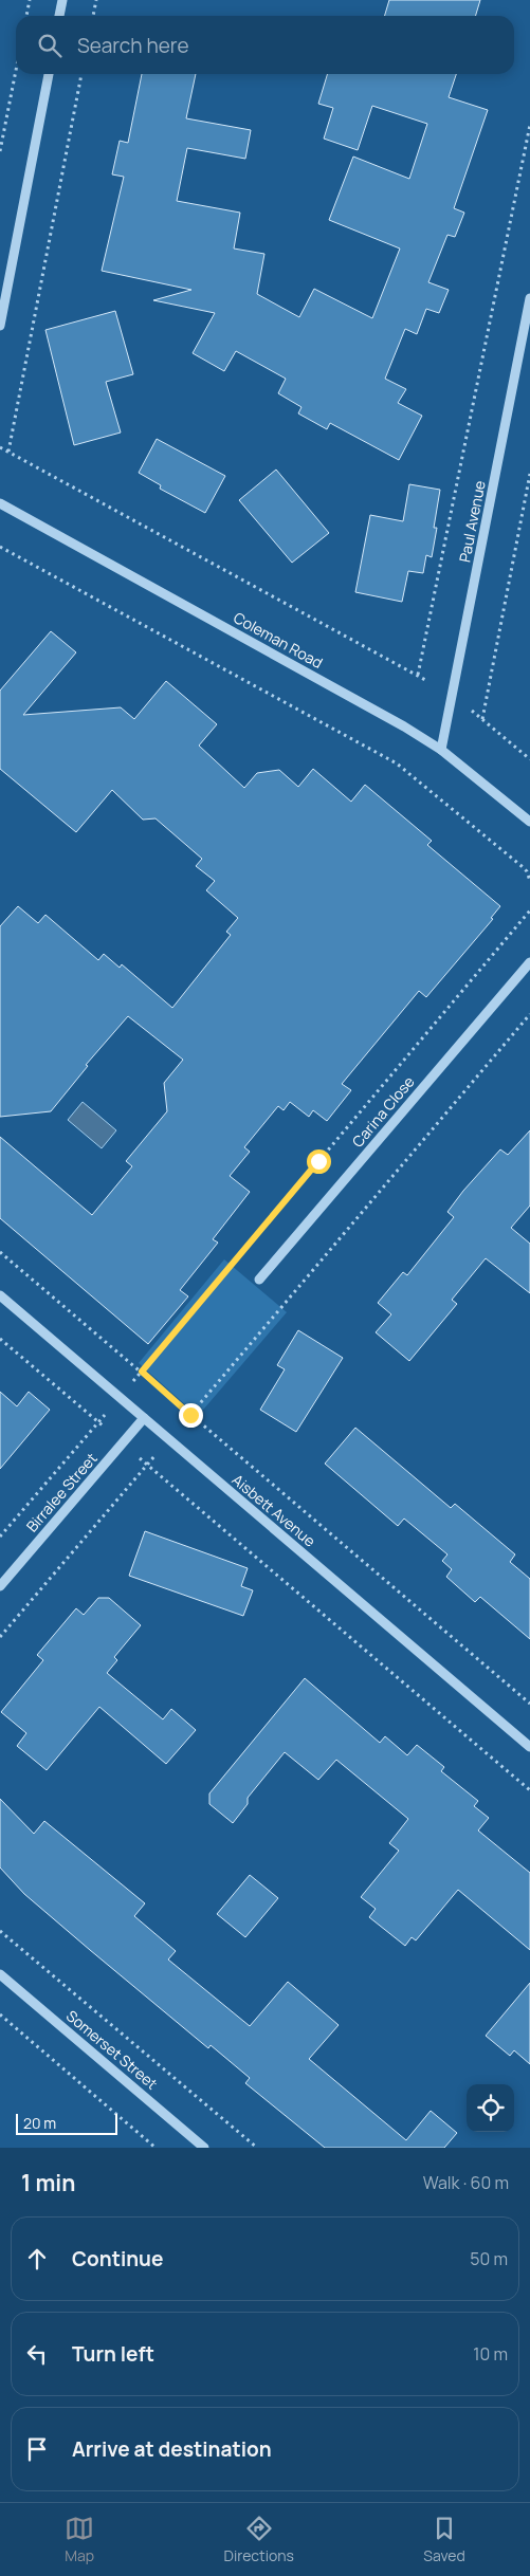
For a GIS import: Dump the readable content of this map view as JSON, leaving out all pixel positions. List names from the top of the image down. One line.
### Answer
{"streets":{"street":["Paul Avenue","Coleman Road","Carina Close","Birralee Street","Aisbett Avenue","Somerset Street"]},"crossings":[["Paul Avenue","Coleman Road"],["Birralee Street","Aisbett Avenue"]],"scale_bar":"20 m","page":{"search":"Search here","scale":"20 m","heading":["1 min","Walk · 60 m"],"list":[["Continue","50 m"],["Turn left","10 m"],"Arrive at destination"],"nav":["Map","Directions","Saved"]}}
